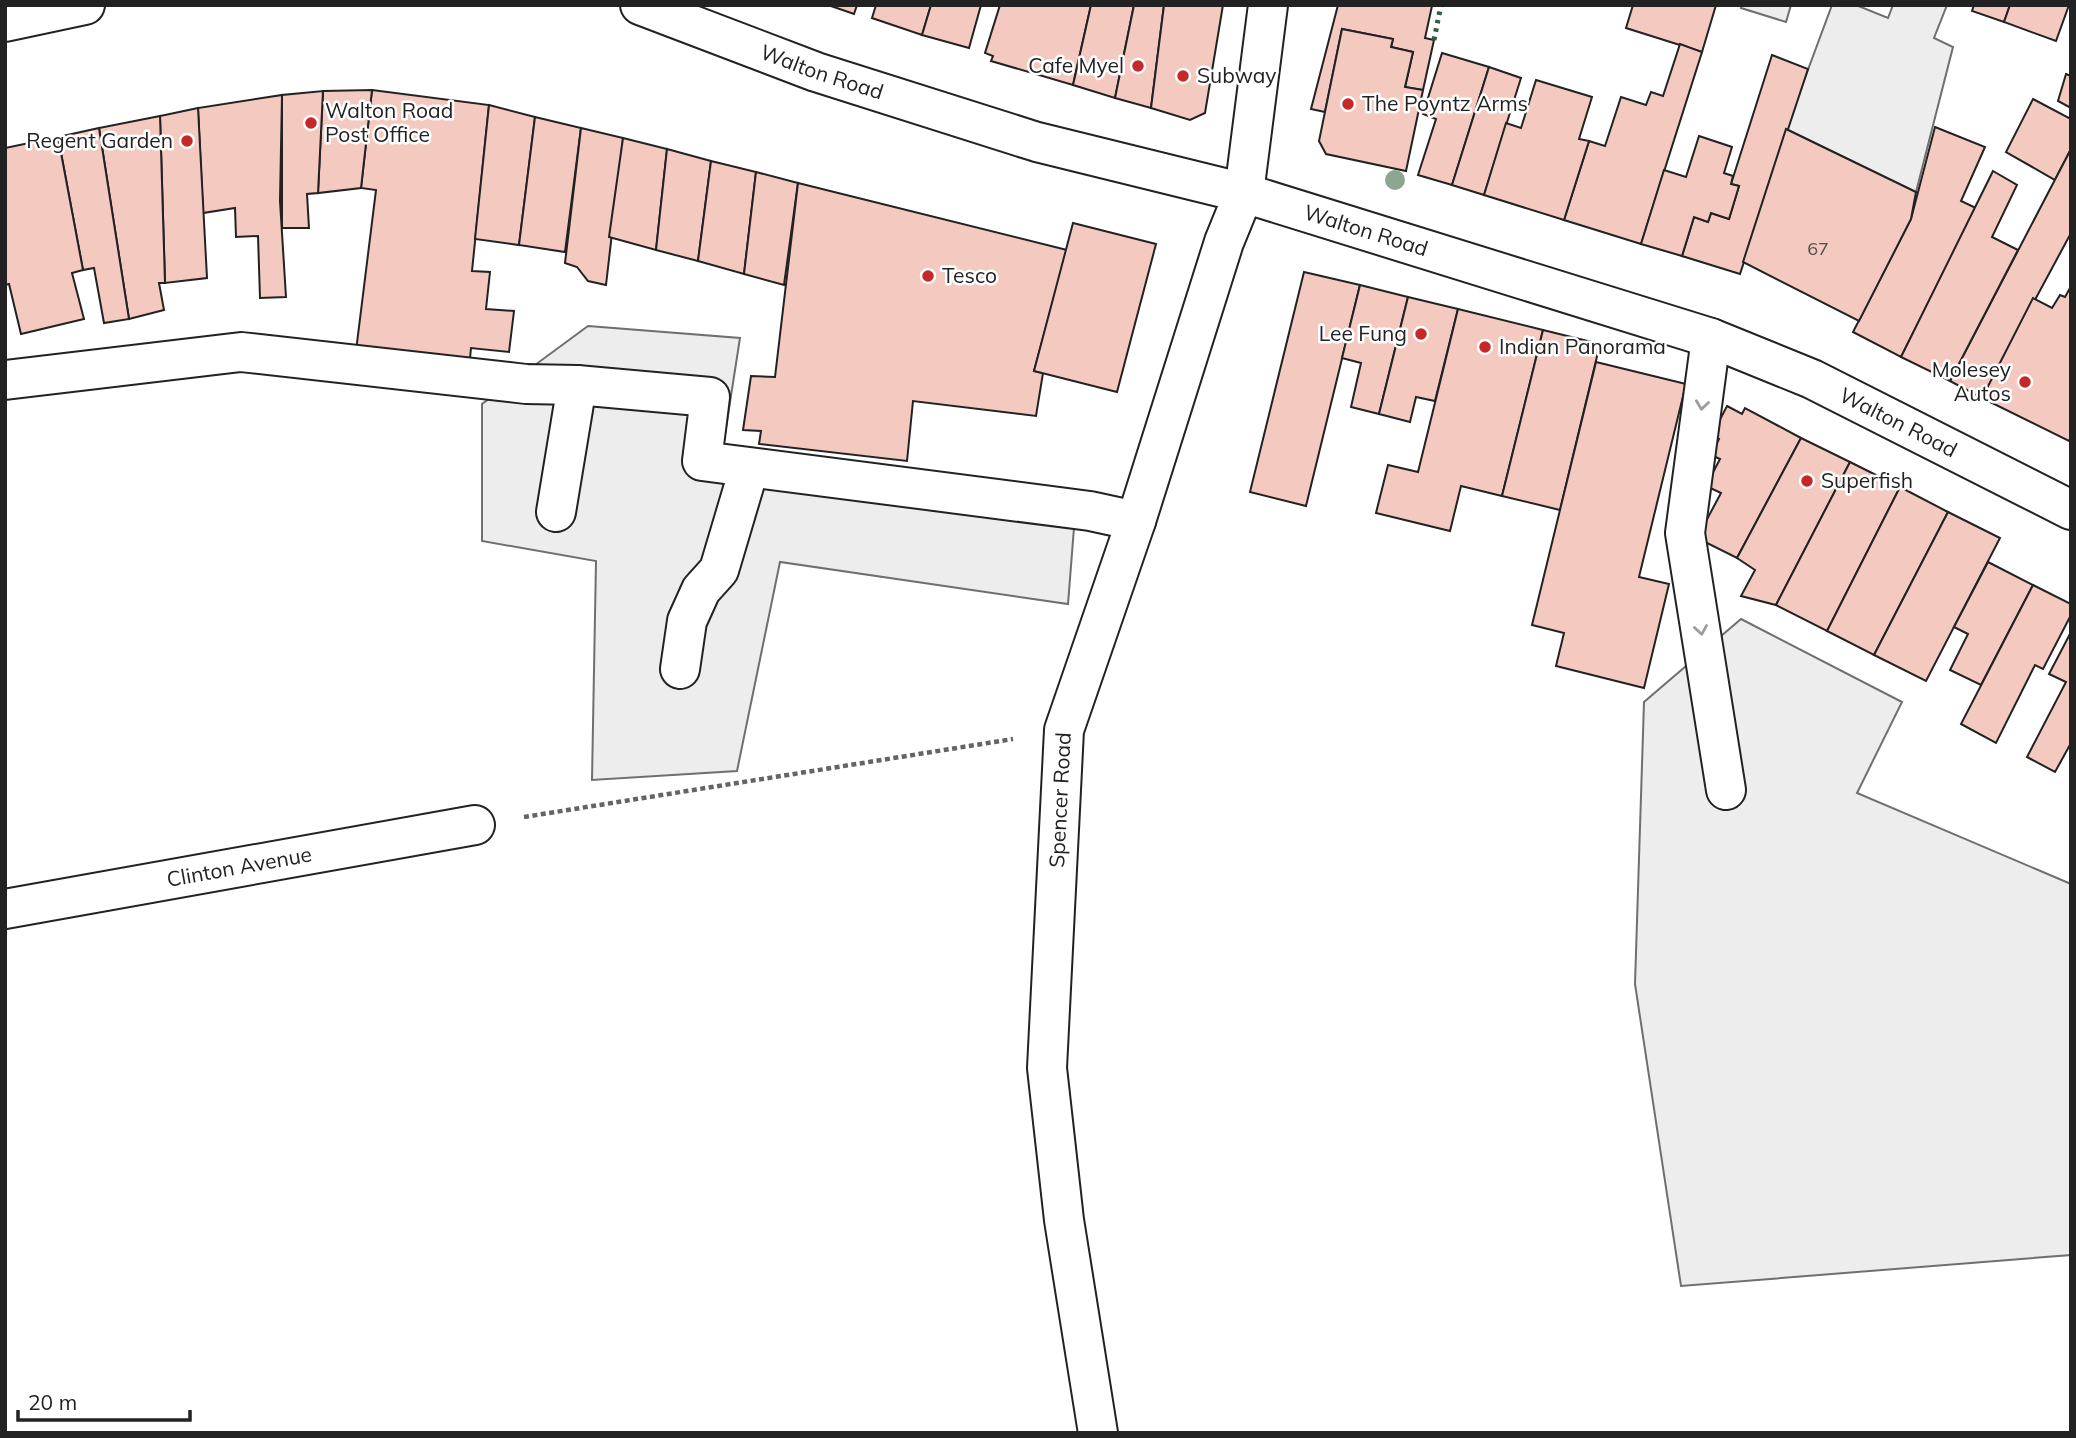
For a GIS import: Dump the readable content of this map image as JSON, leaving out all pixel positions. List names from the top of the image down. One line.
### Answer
{"streets":{"street":["Walton Road","Spencer Road","Clinton Avenue"]},"crossings":[["Walton Road","Spencer Road"]],"places":["Cafe Myel","Subway","The Poyntz Arms","Walton Road Post Office","Regent Garden","Tesco","Lee Fung","Indian Panorama","Molesey Autos","Superfish"],"house_numbers":["67"],"scale_bar":"20 m"}
